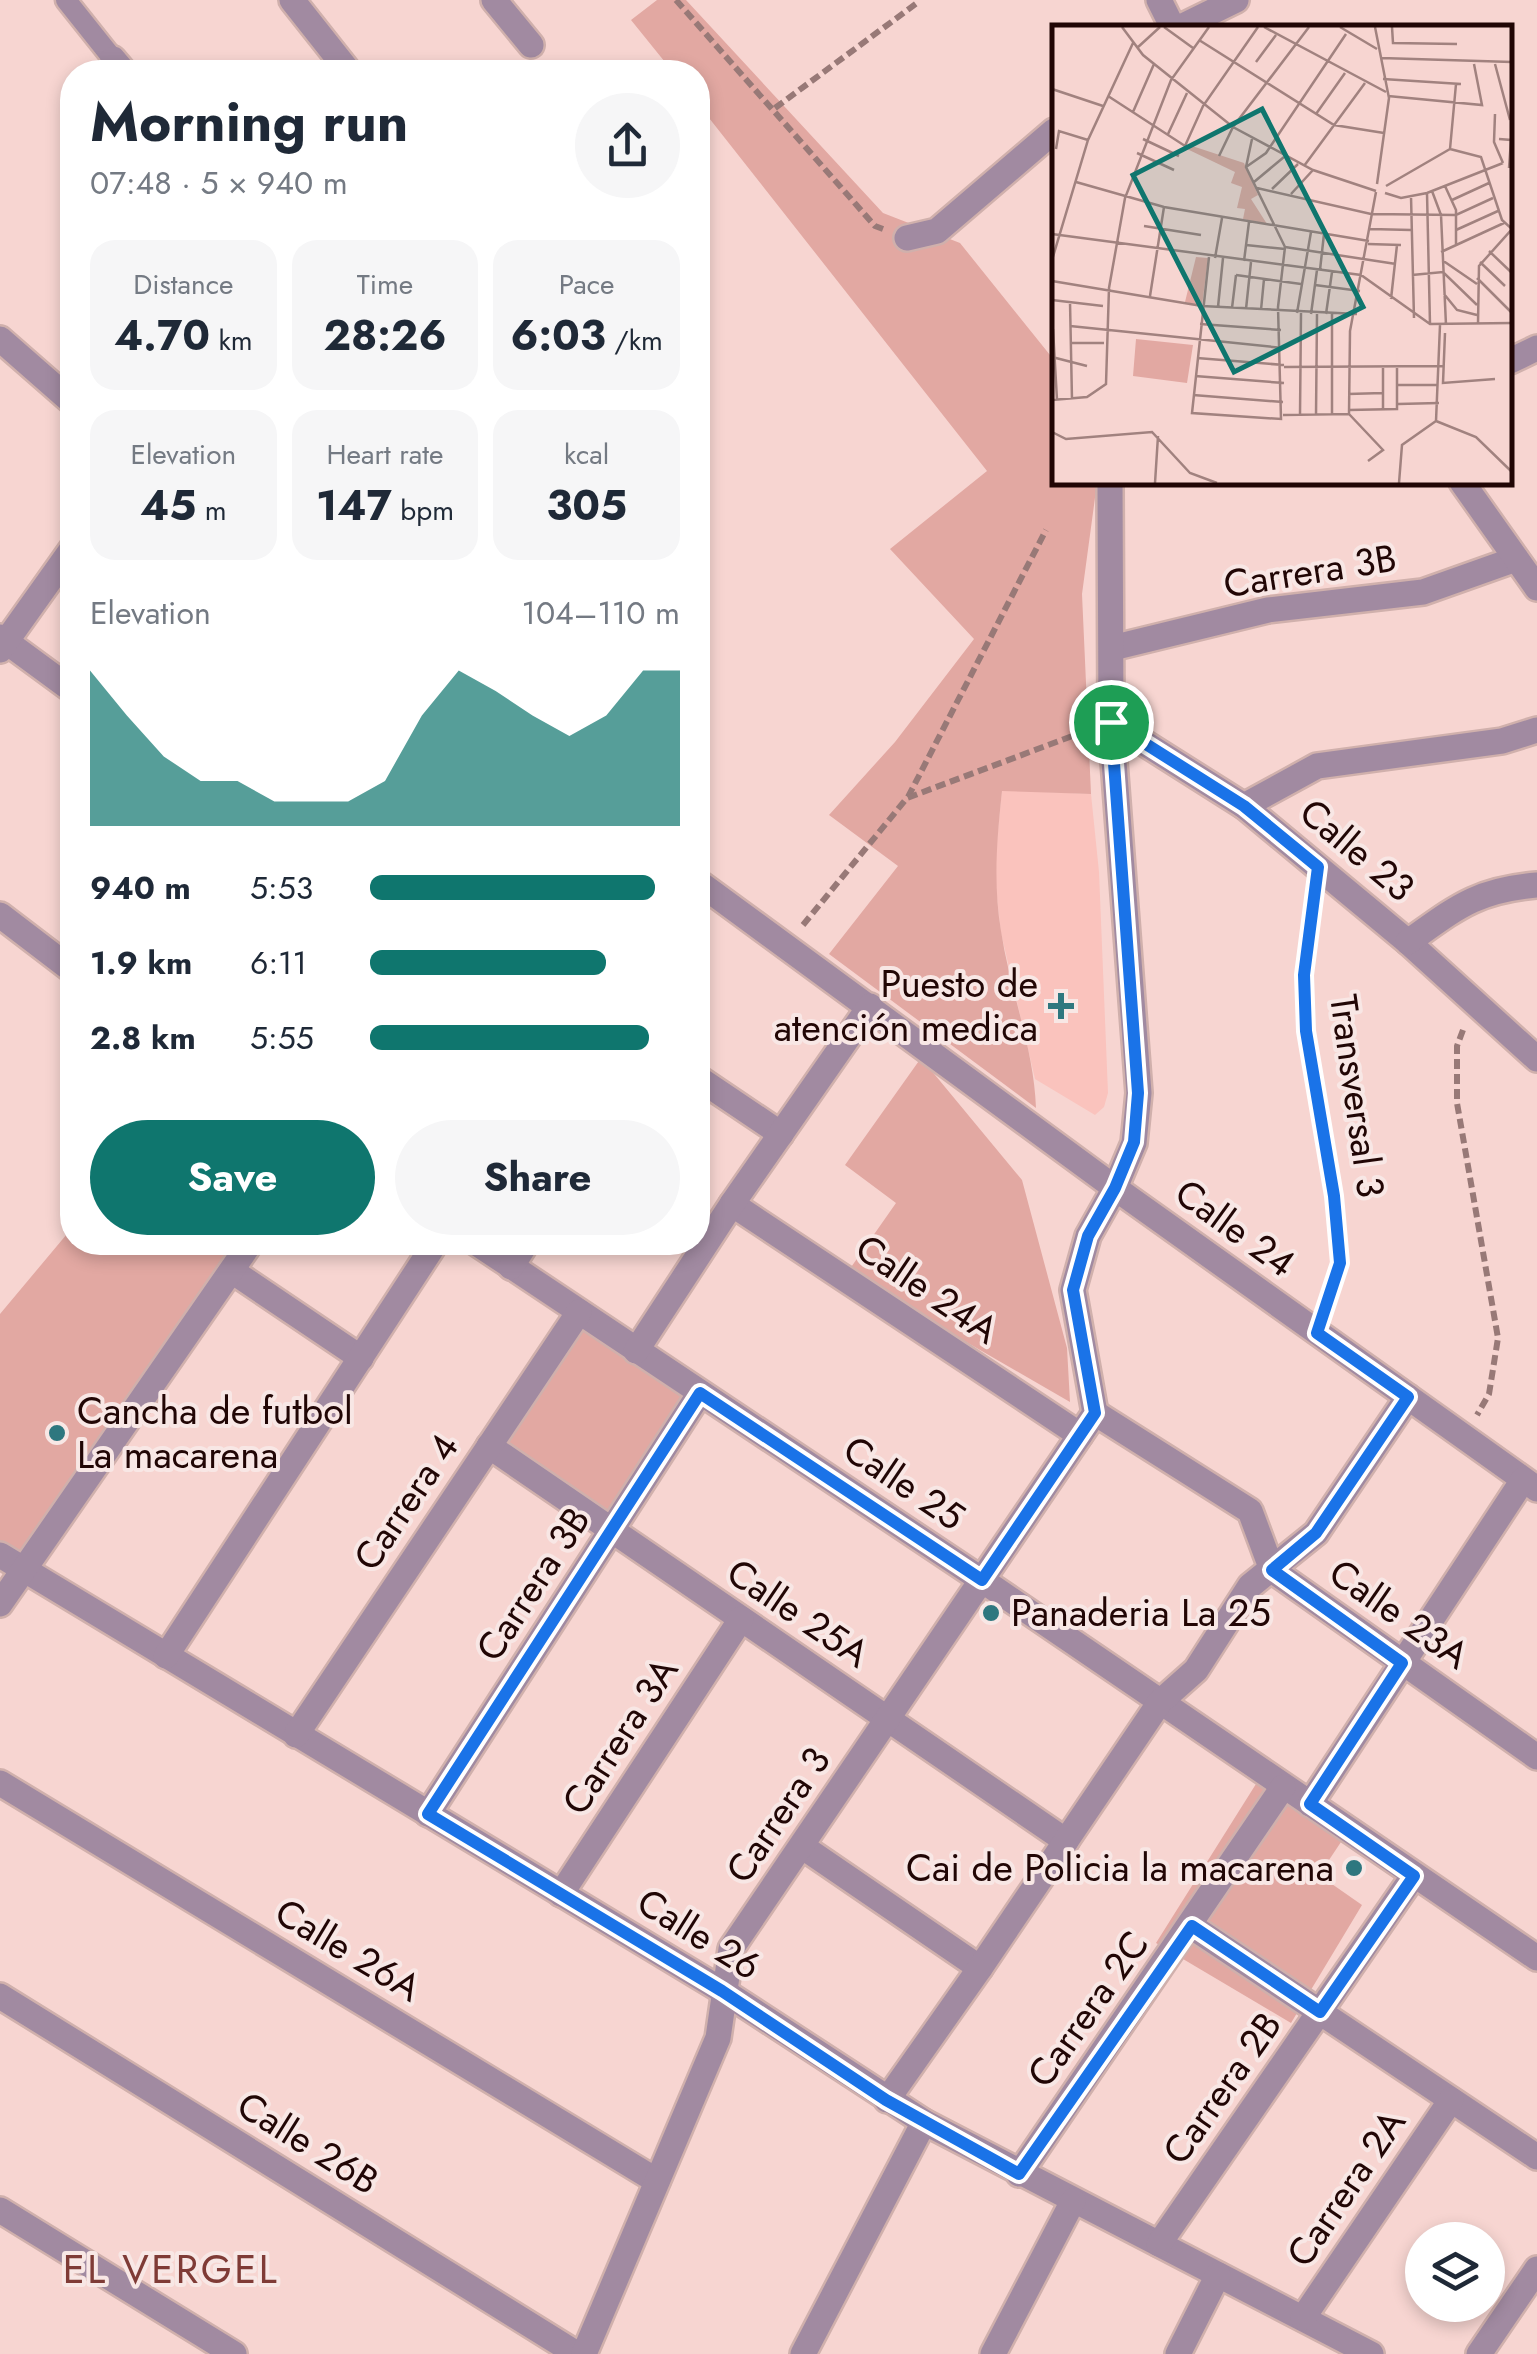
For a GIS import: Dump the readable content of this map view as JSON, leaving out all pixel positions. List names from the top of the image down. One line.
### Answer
{"streets":{"street":["Carrera 3B","Calle 23","Calle 24","Calle 24A","Calle 25","Carrera 4","Calle 25A","Calle 23A","Carrera 3A","Carrera 3","Calle 26","Calle 26A","Carrera 2C","Carrera 2B","Calle 26B","Carrera 2A"],"path":["Transversal 3"]},"crossings":[["Carrera 3B","Calle 25"],["Carrera 3B","Calle 25A"],["Carrera 3B","Calle 26"],["Calle 23","Transversal 3"],["Transversal 3","Calle 24"],["Calle 24A","Carrera 3"],["Calle 25","Carrera 4"],["Calle 25","Carrera 3"],["Calle 25","Carrera 2C"],["Calle 25","Carrera 2B"],["Carrera 4","Calle 25A"],["Carrera 4","Calle 26"],["Calle 25A","Carrera 3A"],["Calle 25A","Carrera 3"],["Calle 23A","Carrera 3"],["Carrera 3A","Calle 26"],["Carrera 3","Calle 26"],["Carrera 3","Calle 26A"],["Carrera 3","Calle 26B"],["Calle 26","Carrera 2C"],["Calle 26","Carrera 2B"],["Calle 26","Carrera 2A"]],"districts":["EL VERGEL"],"places":{"health":["Puesto de atención medica"],"other":["Cancha de futbol La macarena","Panaderia La 25","Cai de Policia la macarena"]},"page":{"heading":["Morning run","07:48 · 5 × 940 m"],"stats":[["Distance","4.70 km"],["Time","28:26"],["Pace","6:03 /km"],["Elevation","45 m"],["Heart rate","147 bpm"],["kcal","305"]],"chart":["Elevation","104–110 m"],"list":[{"name":"940 m","note":"5:53"},{"name":"1.9 km","note":"6:11"},{"name":"2.8 km","note":"5:55"}],"buttons":["Save","Share"]}}
